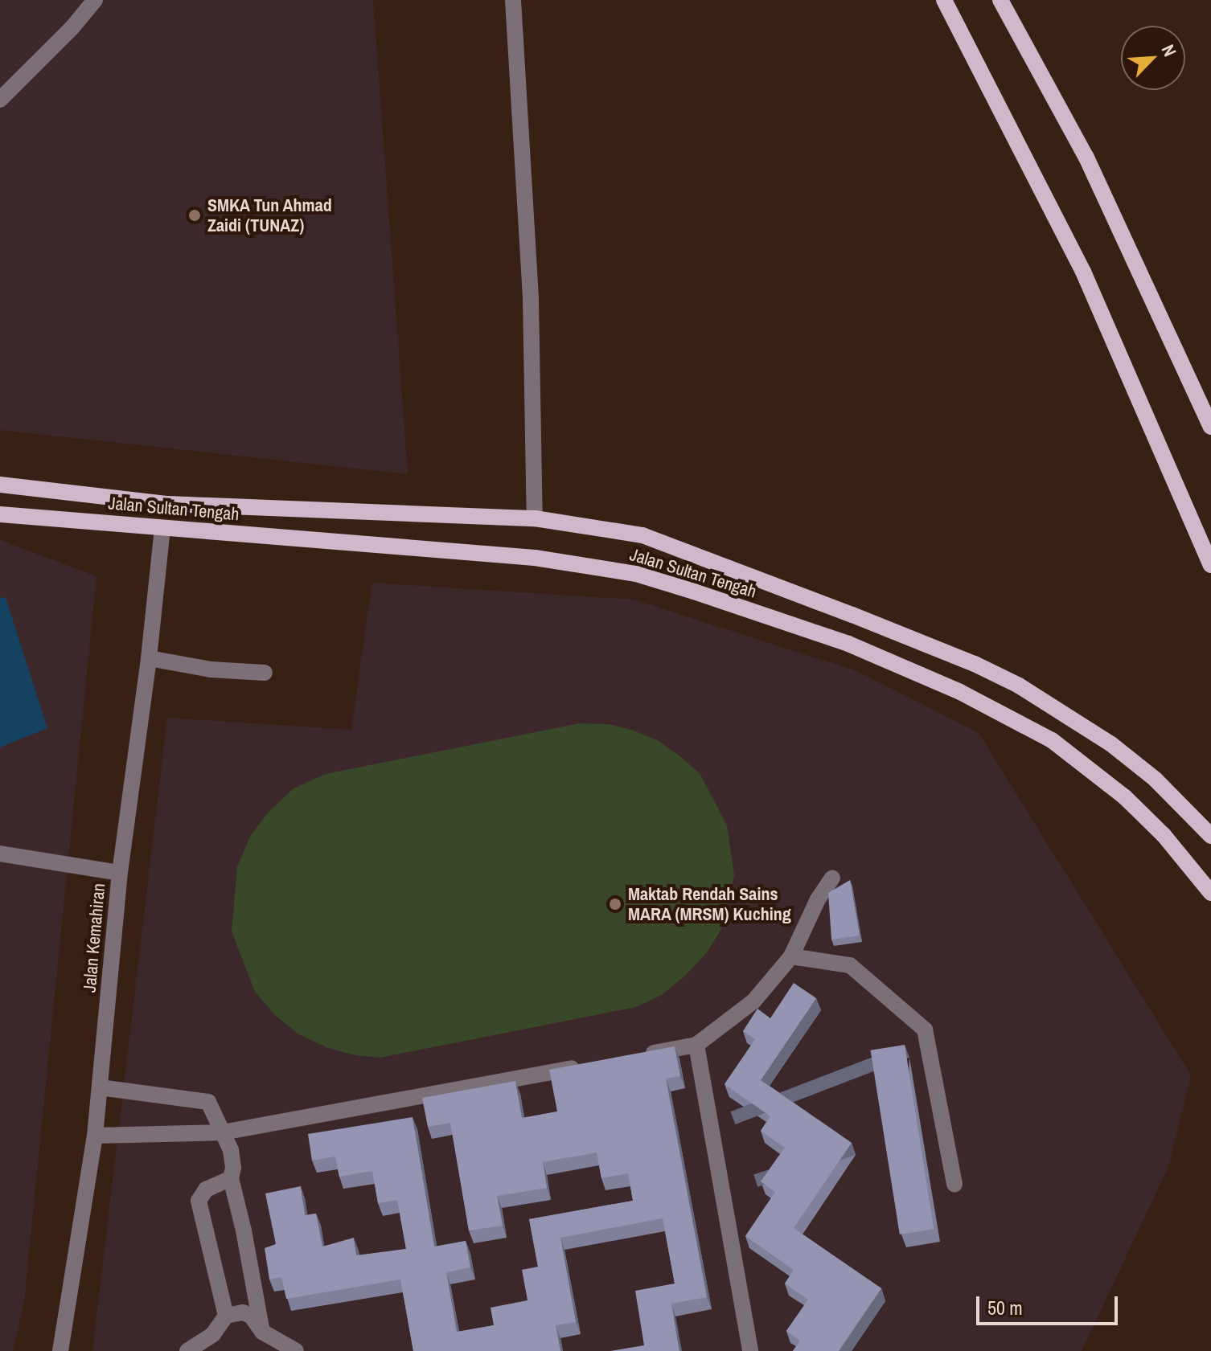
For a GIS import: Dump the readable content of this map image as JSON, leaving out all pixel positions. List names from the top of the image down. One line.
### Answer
{"streets":{"main road":["Jalan Sultan Tengah"],"street":["Jalan Kemahiran"]},"crossings":[["Jalan Sultan Tengah","Jalan Kemahiran"]],"places":["SMKA Tun Ahmad Zaidi (TUNAZ)","Maktab Rendah Sains MARA (MRSM) Kuching"],"scale_bar":"50 m","north":"top right"}
